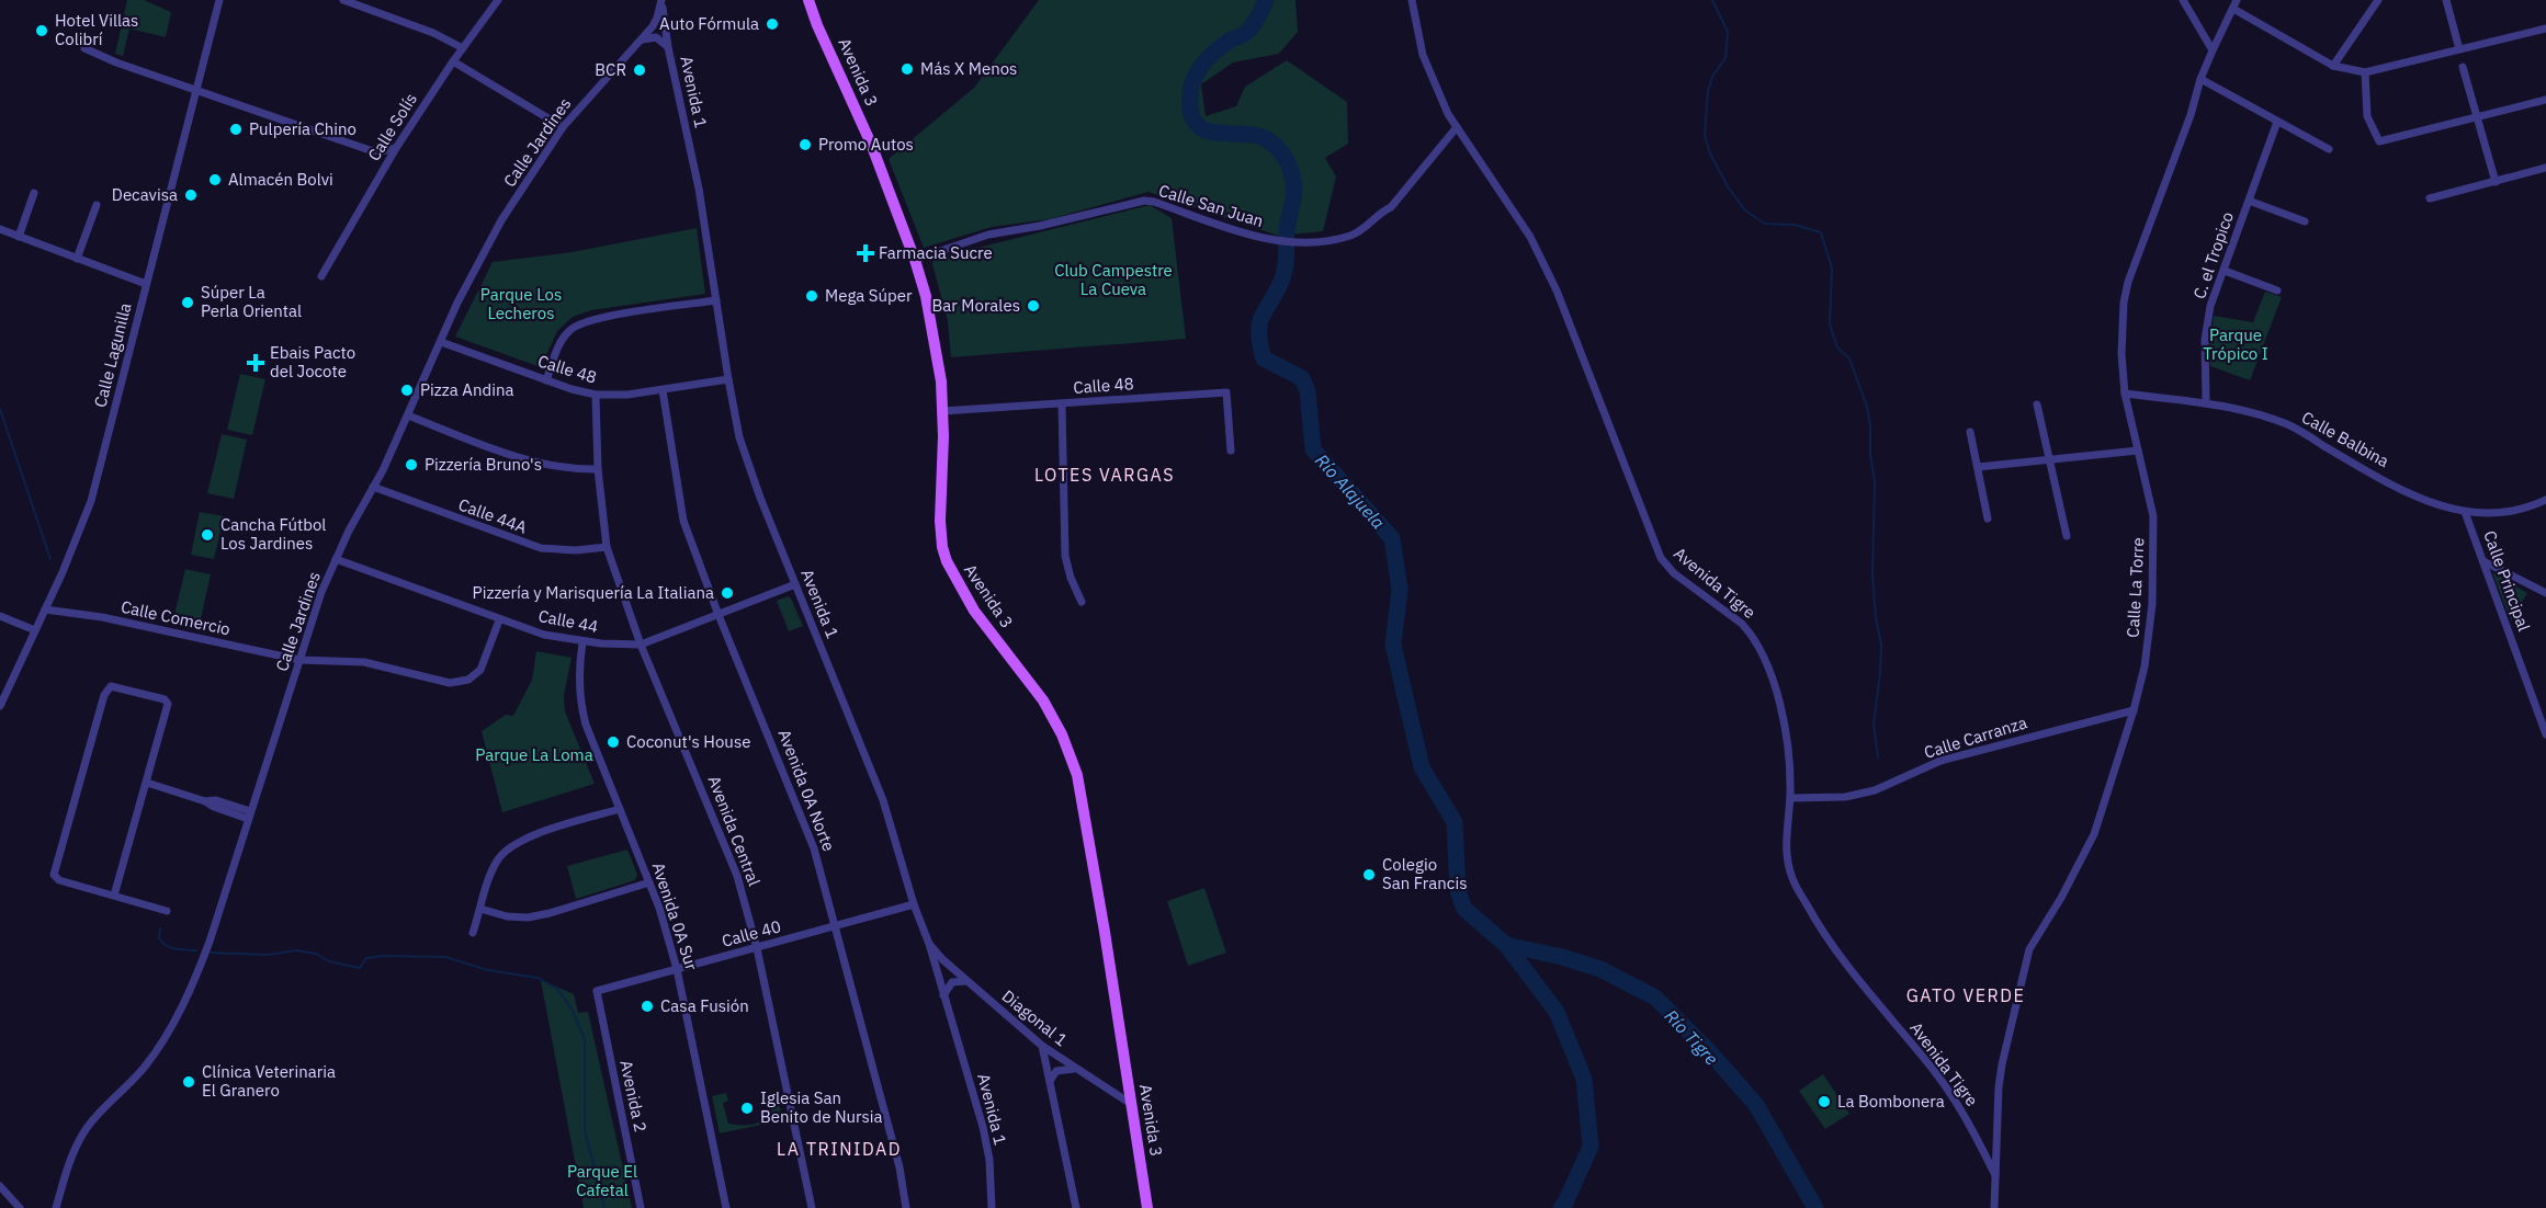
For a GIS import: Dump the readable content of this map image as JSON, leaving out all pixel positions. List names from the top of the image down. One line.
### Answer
{"streets":{"main road":["Avenida 3"],"street":["Avenida 1","Calle Solís","Calle Jardines","Calle San Juan","C. el Tropico","Calle Lagunilla","Calle 48","Calle Balbina","Calle 44A","Calle Principal","Avenida Tigre","Calle La Torre","Calle Comercio","Calle 44","Calle Carranza","Avenida 0A Norte","Avenida Central","Avenida 0A Sur","Calle 40","Diagonal 1","Avenida 2"]},"crossings":[["Avenida 3","Calle San Juan"],["Avenida 3","Calle 48"],["Avenida 3","Diagonal 1"],["Avenida 1","Calle Jardines"],["Avenida 1","Calle 48"],["Avenida 1","Calle 44"],["Avenida 1","Calle 40"],["Avenida 1","Diagonal 1"],["Calle Jardines","Calle 48"],["Calle Jardines","Calle 44A"],["Calle Jardines","Calle Comercio"],["Calle Jardines","Calle 44"],["Calle San Juan","Avenida Tigre"],["C. el Tropico","Calle Balbina"],["Calle Lagunilla","Calle Comercio"],["Calle 48","Avenida 0A Norte"],["Calle 48","Avenida Central"],["Calle Balbina","Calle Principal"],["Calle Balbina","Calle La Torre"],["Calle 44A","Avenida Central"],["Avenida Tigre","Calle La Torre"],["Avenida Tigre","Calle Carranza"],["Calle La Torre","Calle Carranza"],["Calle Comercio","Calle 44"],["Calle 44","Avenida 0A Norte"],["Calle 44","Avenida Central"],["Calle 44","Avenida 0A Sur"],["Avenida 0A Norte","Calle 40"],["Avenida Central","Calle 40"],["Avenida 0A Sur","Calle 40"],["Calle 40","Avenida 2"]],"districts":["LOTES VARGAS","GATO VERDE","LA TRINIDAD"],"water":["Río Alajuela","Río Tigre"],"parks":["Club Campestre La Cueva","Parque Los Lecheros","Parque Trópico I","Parque La Loma","Parque El Cafetal"],"places":{"other":["Auto Fórmula","Hotel Villas Colibrí","Más X Menos","BCR","Pulpería Chino","Promo Autos","Almacén Bolvi","Decavisa","Mega Súper","Súper La Perla Oriental","Bar Morales","Pizza Andina","Pizzería Bruno's","Cancha Fútbol Los Jardines","Pizzería y Marisquería La Italiana","Coconut's House","Colegio San Francis","Casa Fusión","Clínica Veterinaria El Granero","La Bombonera","Iglesia San Benito de Nursia"],"health":["Farmacia Sucre","Ebais Pacto del Jocote"]}}
